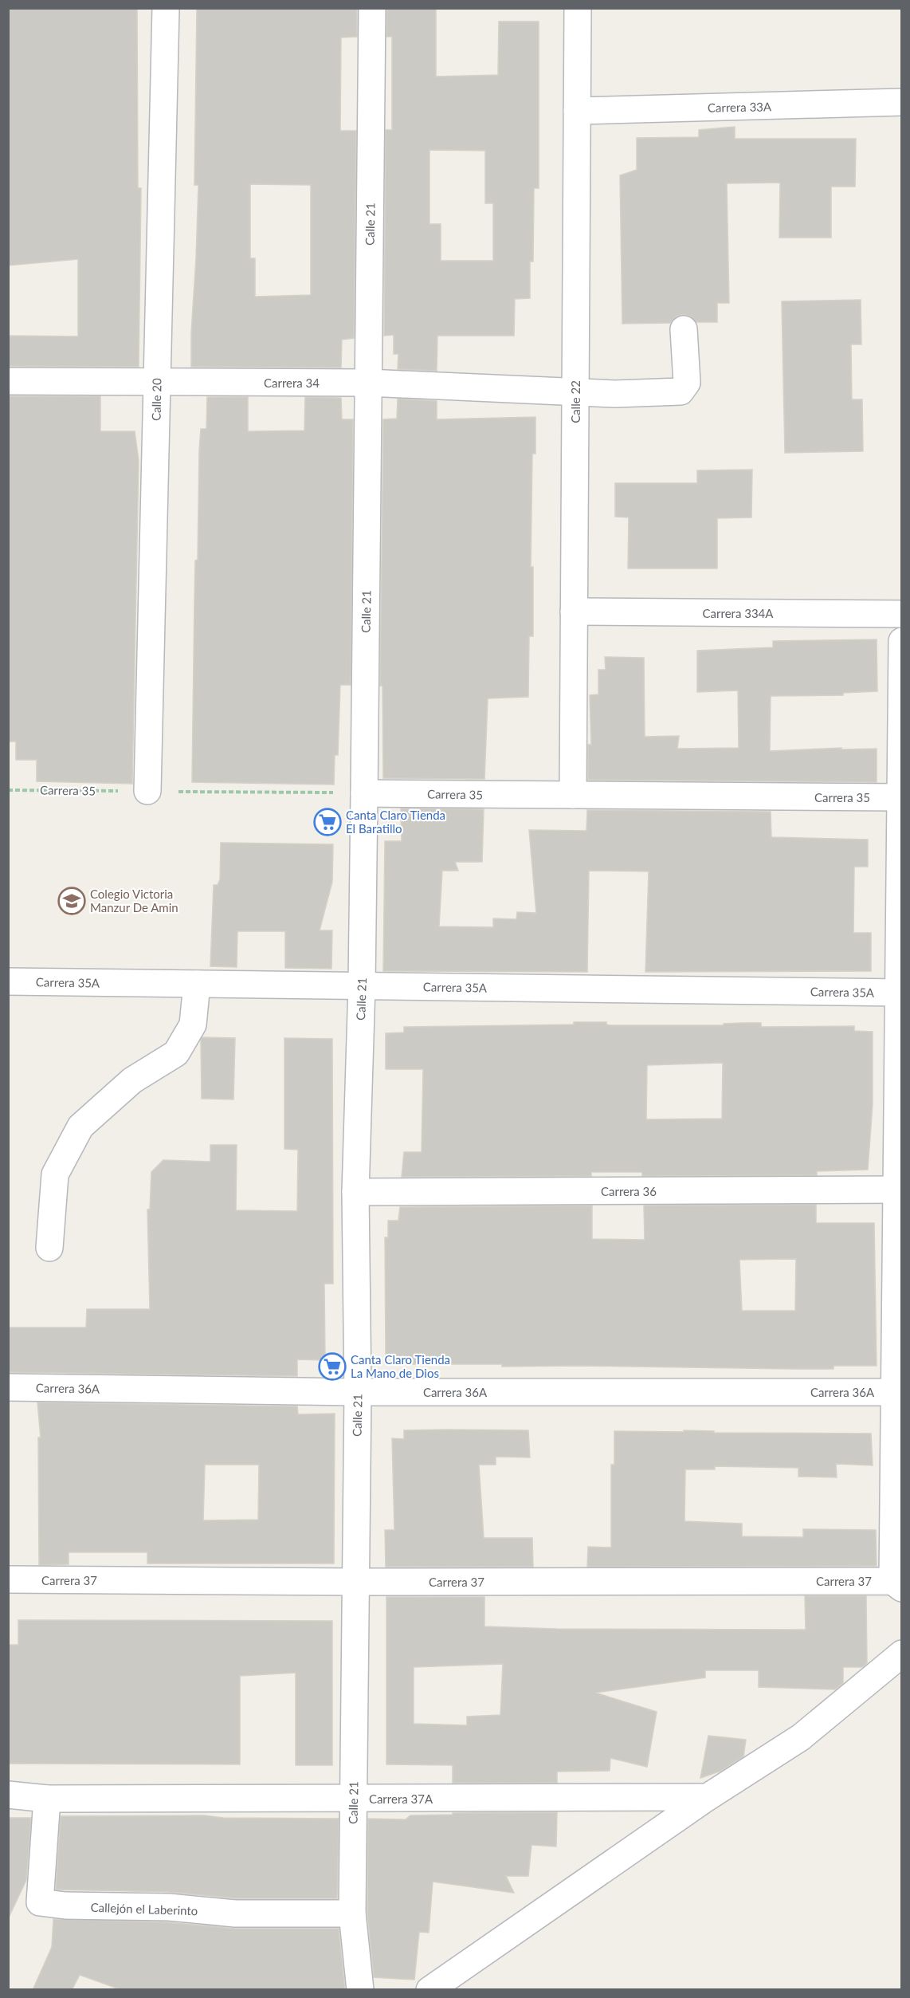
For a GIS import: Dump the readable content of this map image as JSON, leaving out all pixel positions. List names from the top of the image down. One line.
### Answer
{"streets":{"street":["Carrera 33A","Calle 21","Carrera 34","Calle 20","Calle 22","Carrera 334A","Carrera 35","Carrera 35A","Carrera 36","Carrera 36A","Carrera 37","Carrera 37A","Callejón el Laberinto"]},"crossings":[["Carrera 33A","Calle 22"],["Calle 21","Carrera 34"],["Calle 21","Carrera 35"],["Calle 21","Carrera 35A"],["Calle 21","Carrera 36"],["Calle 21","Carrera 36A"],["Calle 21","Carrera 37"],["Calle 21","Carrera 37A"],["Calle 21","Callejón el Laberinto"],["Carrera 34","Calle 20"],["Carrera 34","Calle 22"],["Calle 20","Carrera 35"],["Calle 22","Carrera 334A"],["Calle 22","Carrera 35"],["Carrera 37A","Callejón el Laberinto"]],"places":{"supermarket":["Canta Claro Tienda El Baratillo","Canta Claro Tienda La Mano de Dios"],"school or university":["Colegio Victoria Manzur De Amin"]}}
